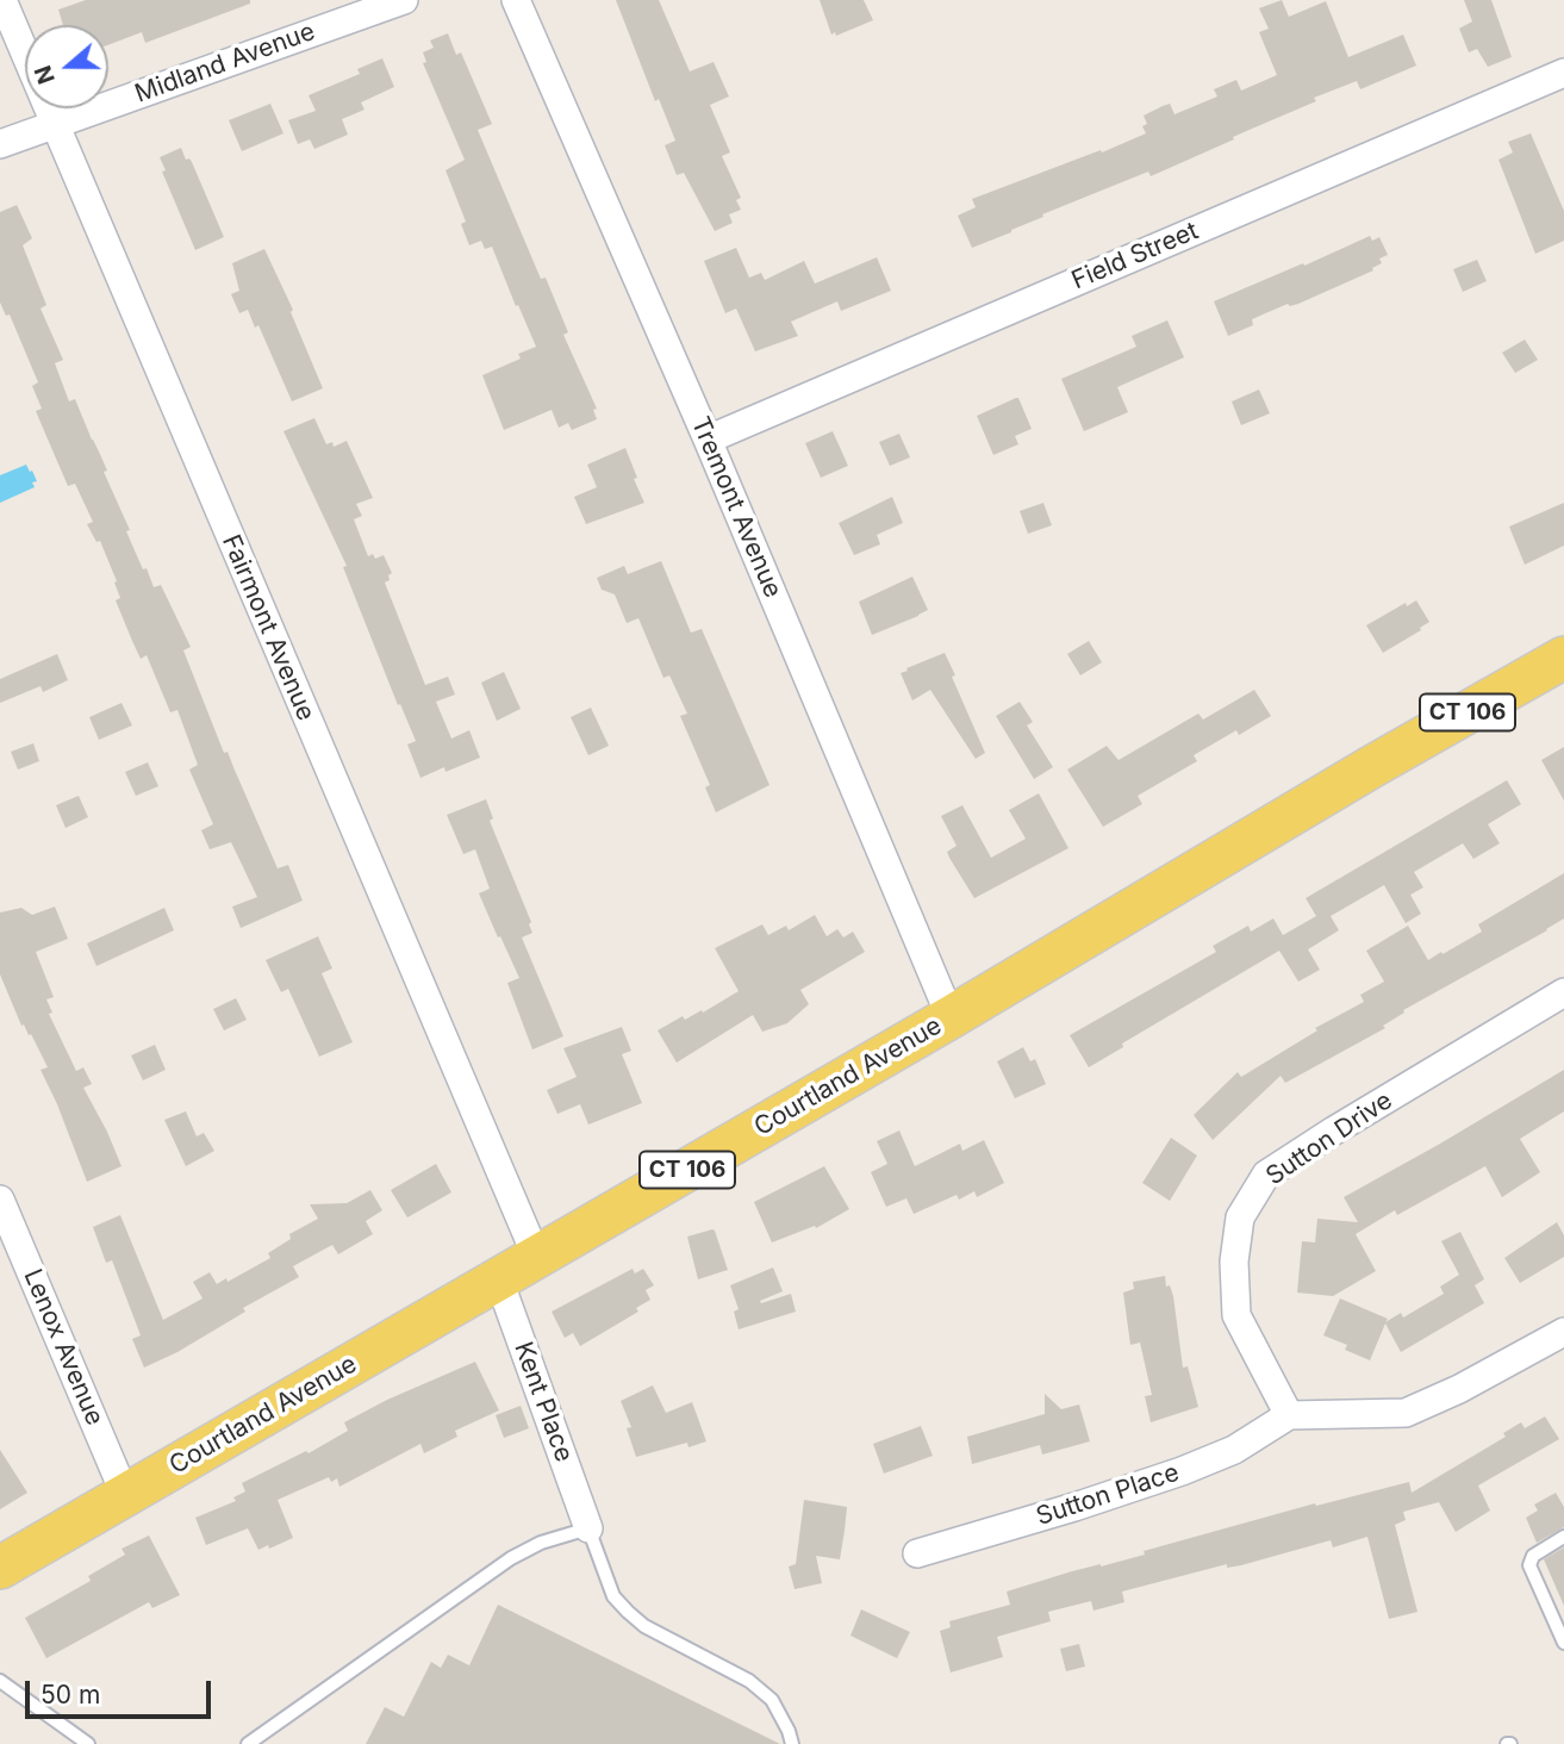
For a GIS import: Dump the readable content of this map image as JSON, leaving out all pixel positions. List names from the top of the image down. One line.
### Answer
{"streets":{"main road":["CT 106","Courtland Avenue"],"street":["Midland Avenue","Field Street","Tremont Avenue","Fairmont Avenue","Sutton Drive","Lenox Avenue","Kent Place","Sutton Place"]},"crossings":[["Midland Avenue","Fairmont Avenue"],["Field Street","Tremont Avenue"],["Tremont Avenue","Courtland Avenue"],["Fairmont Avenue","Courtland Avenue"],["Courtland Avenue","Lenox Avenue"],["Courtland Avenue","Kent Place"],["Sutton Drive","Sutton Place"]],"scale_bar":"50 m","north":"left"}
